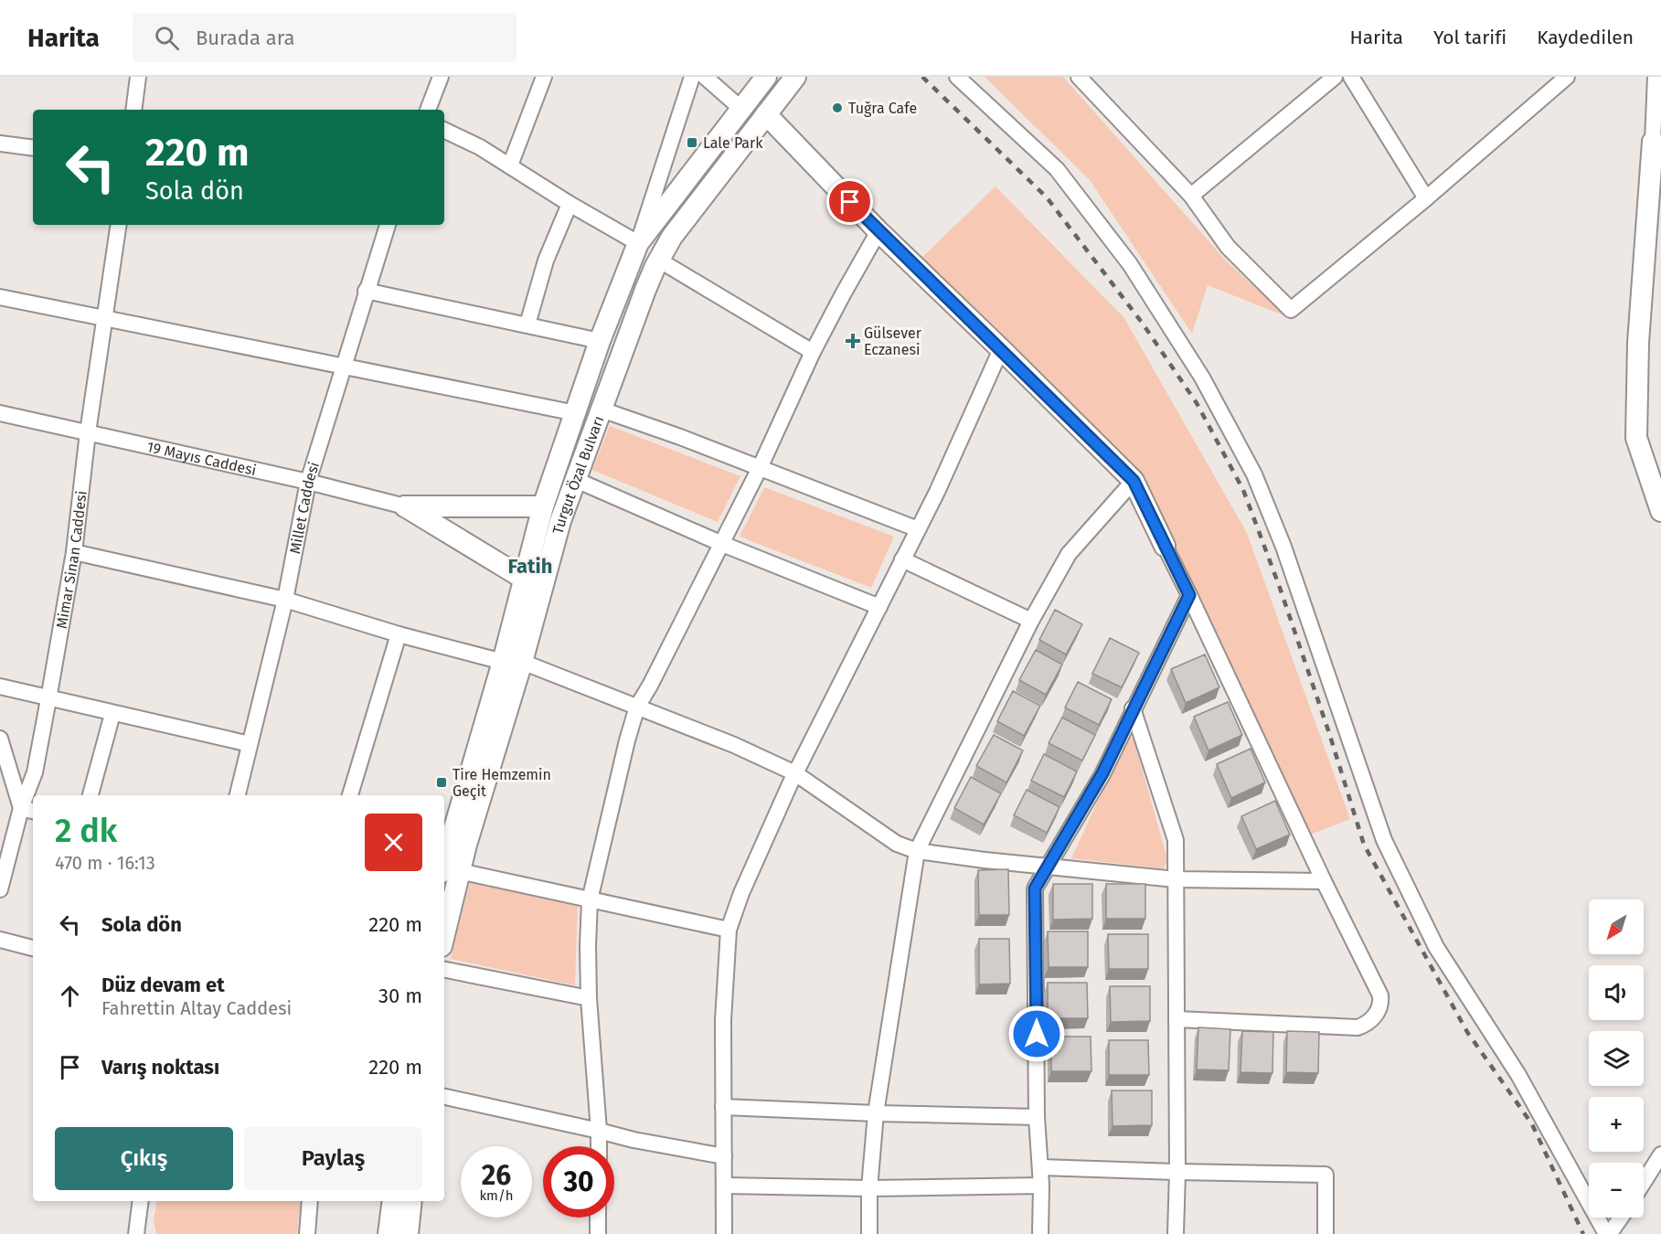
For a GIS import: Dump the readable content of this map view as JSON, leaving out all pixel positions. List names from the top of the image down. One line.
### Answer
{"streets":{"main road":["Turgut Özal Bulvarı"],"street":["19 Mayıs Caddesi","Millet Caddesi","Mimar Sinan Caddesi"]},"crossings":[["19 Mayıs Caddesi","Millet Caddesi"],["19 Mayıs Caddesi","Mimar Sinan Caddesi"]],"districts":["Fatih"],"places":{"other":["Tuğra Cafe"],"transit":["Lale Park","Tire Hemzemin Geçit"],"health":["Gülsever Eczanesi"]},"north":"bottom left","page":{"header":"Harita","search":"Burada ara","nav":["Harita","Yol tarifi","Kaydedilen"],"turn":["220 m","Sola dön"],"heading":["2 dk","470 m · 16:13"],"list":[{"name":"Sola dön","value":"220 m"},{"name":"Düz devam et","note":"Fahrettin Altay Caddesi","value":"30 m"},{"name":"Varış noktası","value":"220 m"}],"map_buttons":["+","−"],"buttons":["Çıkış","Paylaş"],"speed":"26 km/h","limit":"30"}}
